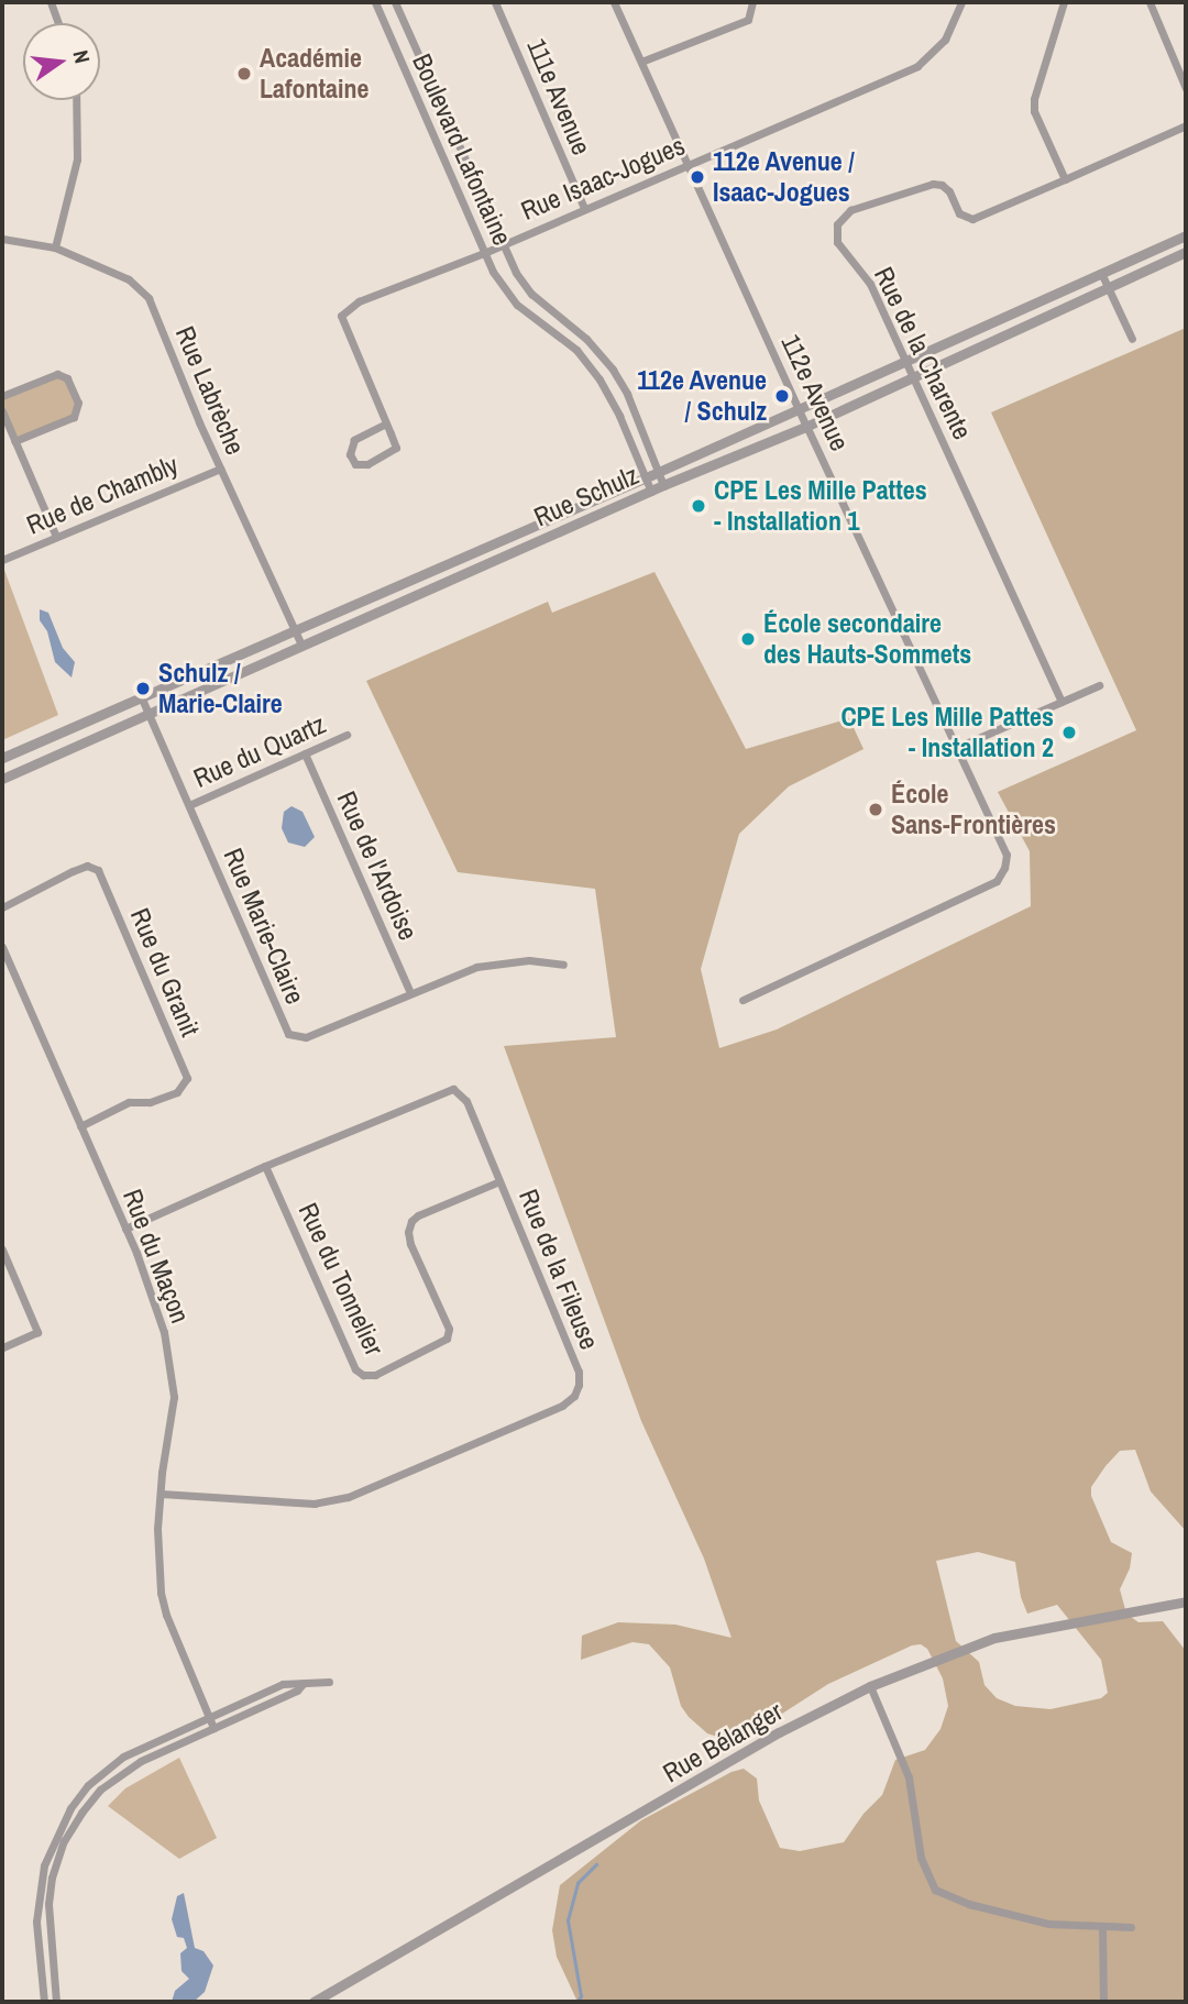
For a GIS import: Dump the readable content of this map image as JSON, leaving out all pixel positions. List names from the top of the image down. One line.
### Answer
{"streets":{"street":["111e Avenue","Boulevard Lafontaine","Rue Isaac-Jogues","Rue de la Charente","Rue Labrèche","112e Avenue","Rue de Chambly","Rue Schulz","Rue du Quartz","Rue de l'Ardoise","Rue Marie-Claire","Rue du Granit","Rue du Maçon","Rue de la Fileuse","Rue du Tonnelier","Rue Bélanger"]},"crossings":[["111e Avenue","Rue Isaac-Jogues"],["Boulevard Lafontaine","Rue Isaac-Jogues"],["Boulevard Lafontaine","Rue Schulz"],["Rue Isaac-Jogues","112e Avenue"],["Rue de la Charente","Rue Schulz"],["Rue Labrèche","Rue de Chambly"],["Rue Labrèche","Rue Schulz"],["112e Avenue","Rue Schulz"],["Rue Schulz","Rue Marie-Claire"],["Rue du Quartz","Rue de l'Ardoise"],["Rue du Quartz","Rue Marie-Claire"],["Rue de l'Ardoise","Rue Marie-Claire"],["Rue du Granit","Rue du Maçon"],["Rue du Maçon","Rue de la Fileuse"],["Rue de la Fileuse","Rue du Tonnelier"]],"places":["Académie Lafontaine","112e Avenue / Isaac-Jogues","112e Avenue / Schulz","CPE Les Mille Pattes - Installation 1","École secondaire des Hauts-Sommets","Schulz / Marie-Claire","CPE Les Mille Pattes - Installation 2","École Sans-Frontières"],"north":"right"}
